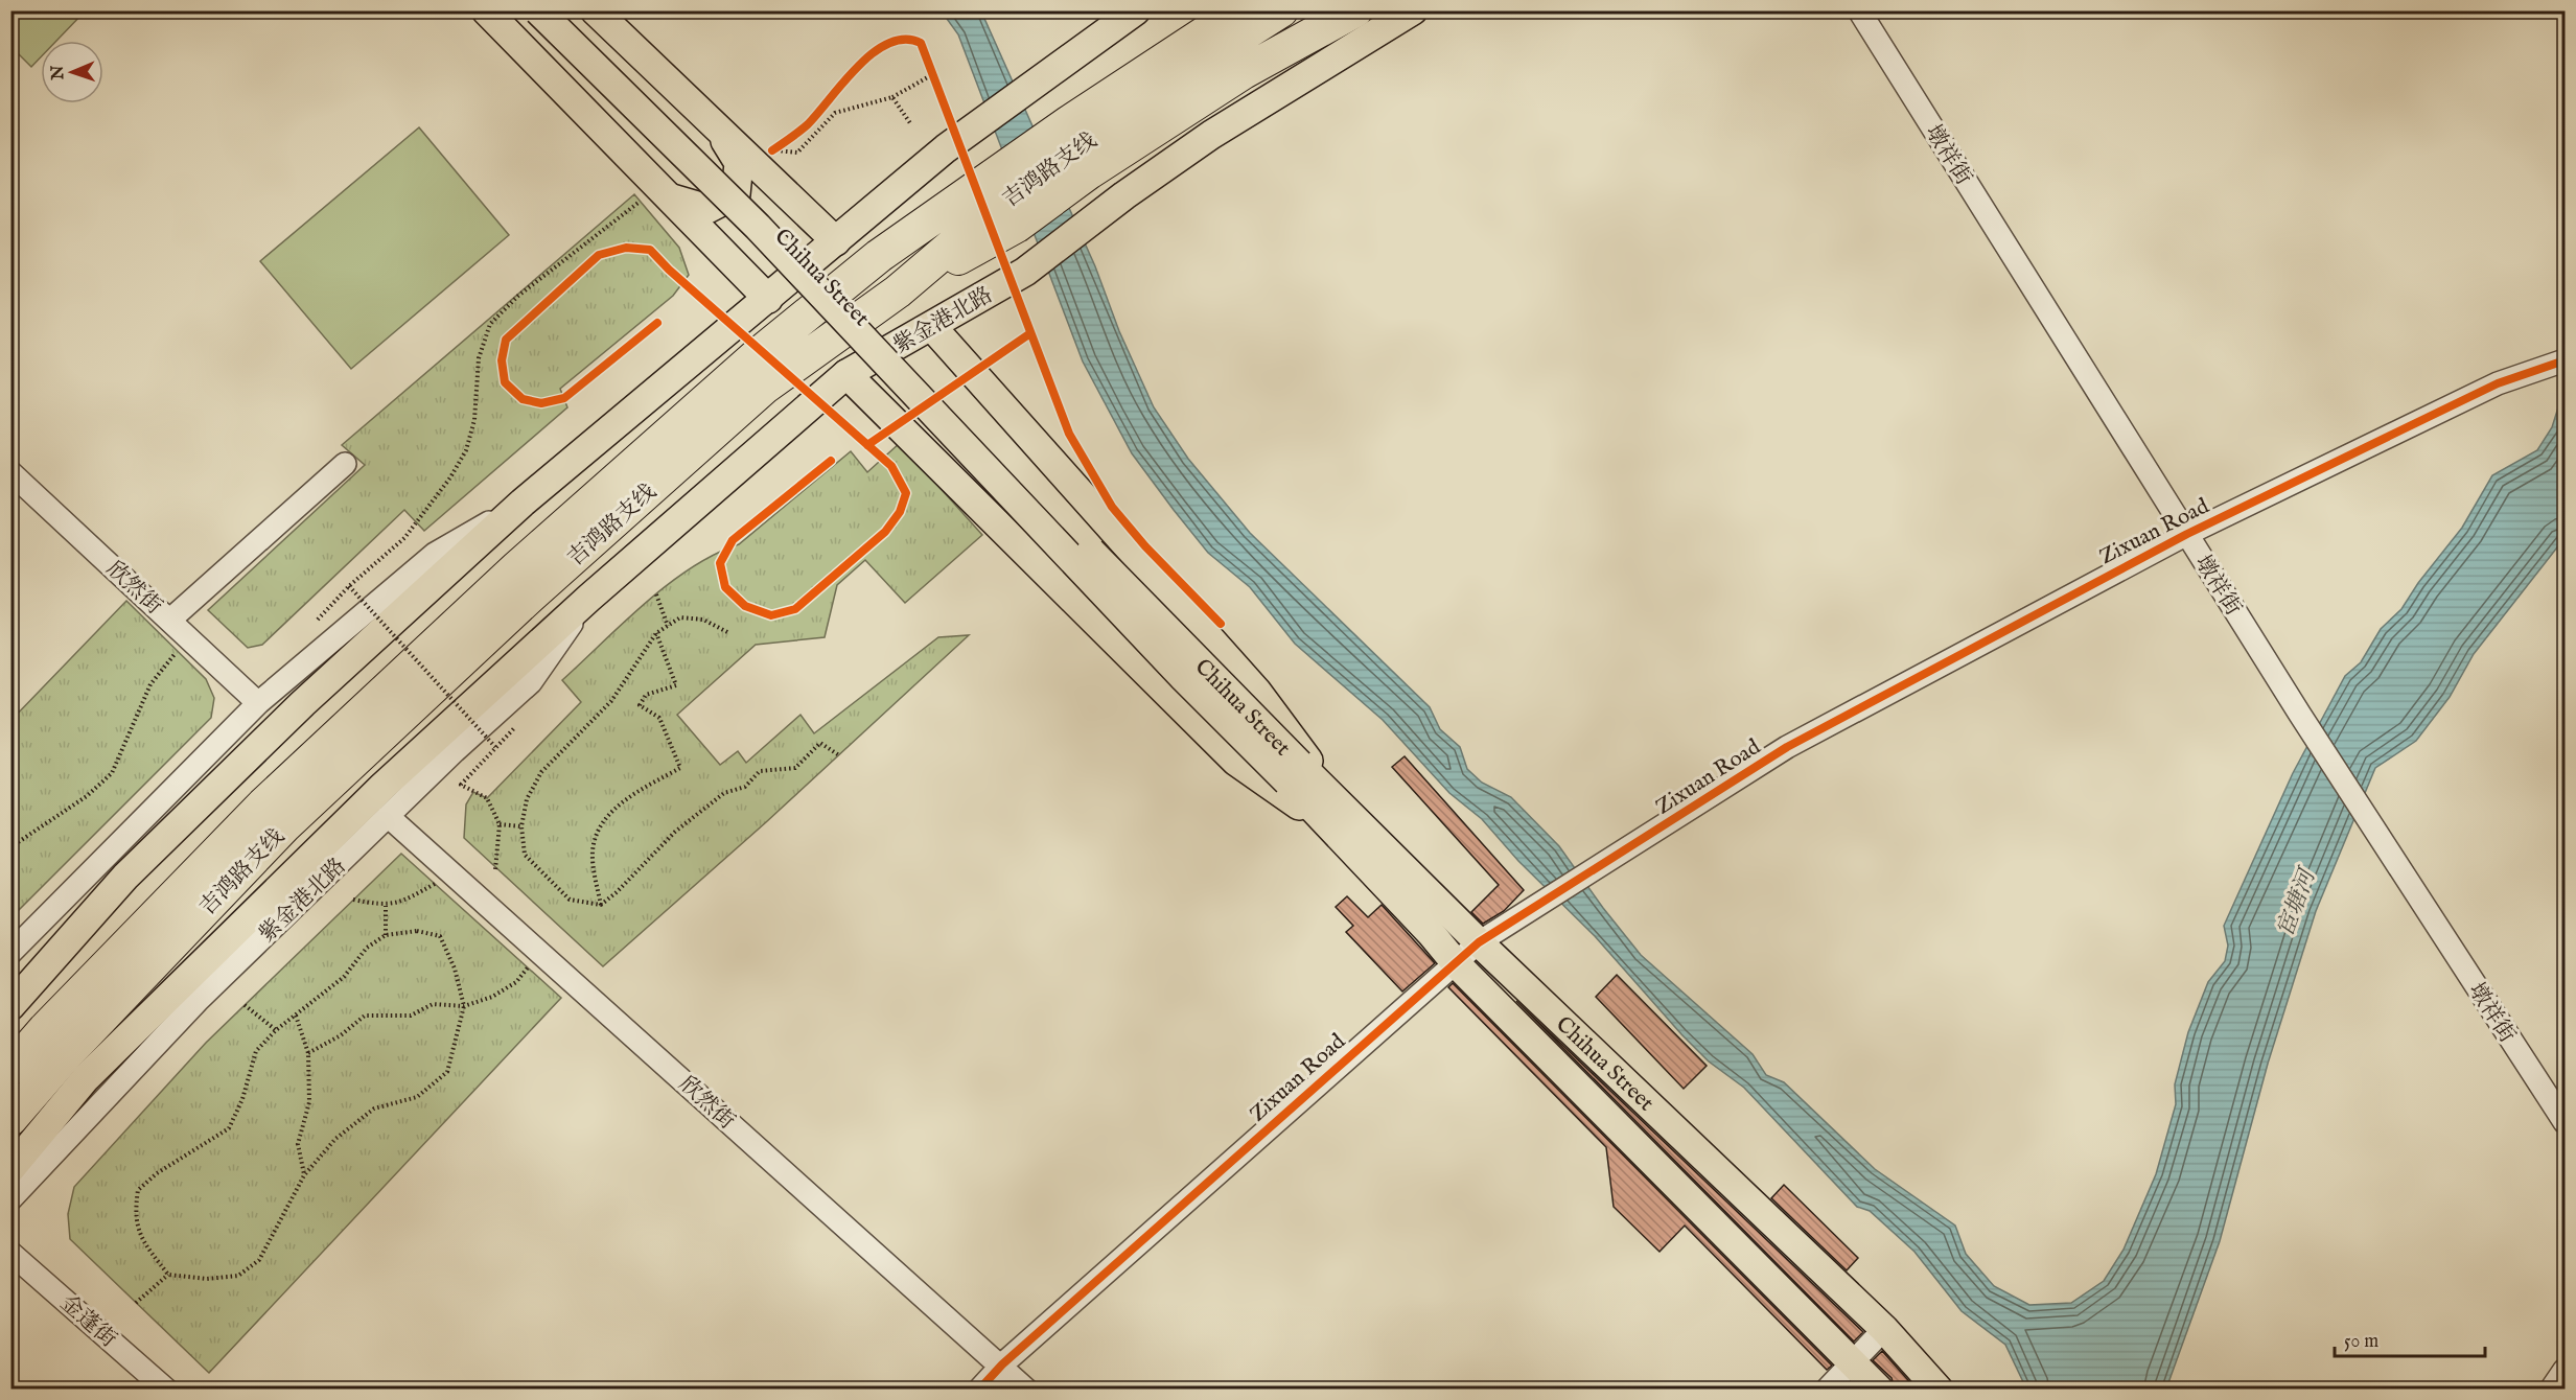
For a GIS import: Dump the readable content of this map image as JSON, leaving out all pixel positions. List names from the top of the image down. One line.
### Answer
{"streets":{"highway":["吉鸿路支线"],"main road":["Chihua Street","紫金港北路"],"street":["墩祥街","Zixuan Road","欣然街","金蓬街"]},"crossings":[["墩祥街","Zixuan Road"],["Chihua Street","Zixuan Road"],["紫金港北路","欣然街"],["Zixuan Road","欣然街"]],"water":["宦塘河"],"scale_bar":"50 m","north":"left"}
